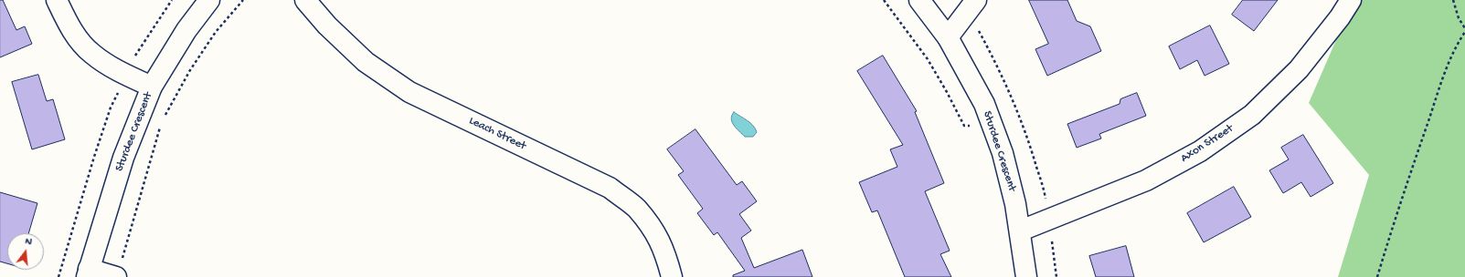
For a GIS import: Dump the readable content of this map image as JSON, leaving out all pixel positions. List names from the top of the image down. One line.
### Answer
{"streets":{"street":["Sturdee Crescent","Leach Street","Axon Street"]},"crossings":[["Sturdee Crescent","Axon Street"]],"north":"top"}
